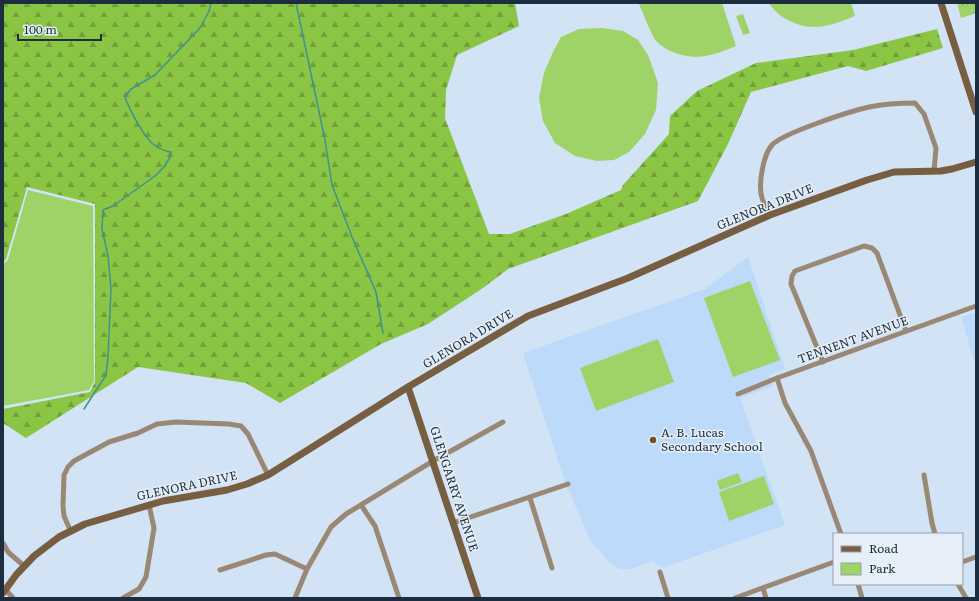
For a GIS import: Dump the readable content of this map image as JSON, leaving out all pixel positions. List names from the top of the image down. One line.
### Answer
{"streets":{"street":["GLENORA DRIVE","TENNENT AVENUE","GLENGARRY AVENUE"]},"crossings":[["GLENORA DRIVE","GLENGARRY AVENUE"]],"places":["A. B. Lucas Secondary School"],"legend":["Road","Park"],"scale_bar":"100 m"}
